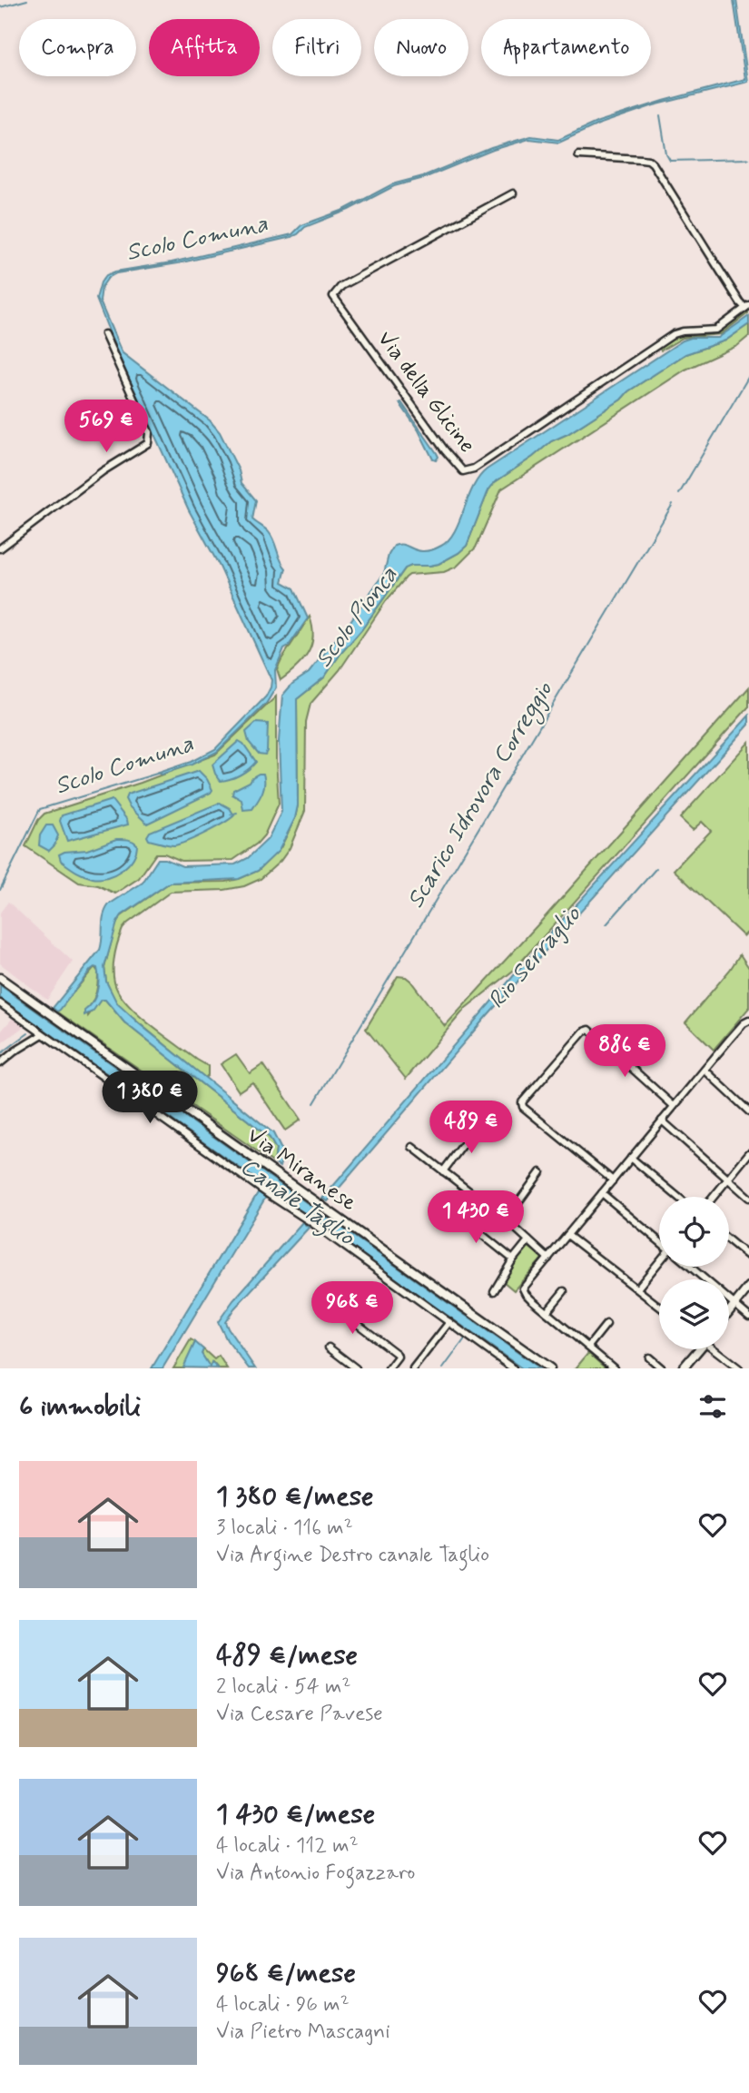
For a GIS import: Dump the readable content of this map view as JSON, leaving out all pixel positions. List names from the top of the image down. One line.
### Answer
{"streets":{"main road":["Via Miranese"],"street":["Via della Glicine"]},"water":["Scolo Comuna","Scolo Pionca","Scarico Idrovora Correggio","Rio Serraglio","Canale Taglio"],"page":{"chip":["Compra","Affitta","Filtri","Nuovo","Appartamento"],"price":["569 €","886 €","1 380 €","489 €","1 430 €","968 €"],"heading":"6 immobili","list":[{"name":"1 380 €/mese","note":"3 locali · 116 m² · Via Argine Destro canale Taglio"},{"name":"489 €/mese","note":"2 locali · 54 m² · Via Cesare Pavese"},{"name":"1 430 €/mese","note":"4 locali · 112 m² · Via Antonio Fogazzaro"},{"name":"968 €/mese","note":"4 locali · 96 m² · Via Pietro Mascagni"}]}}
